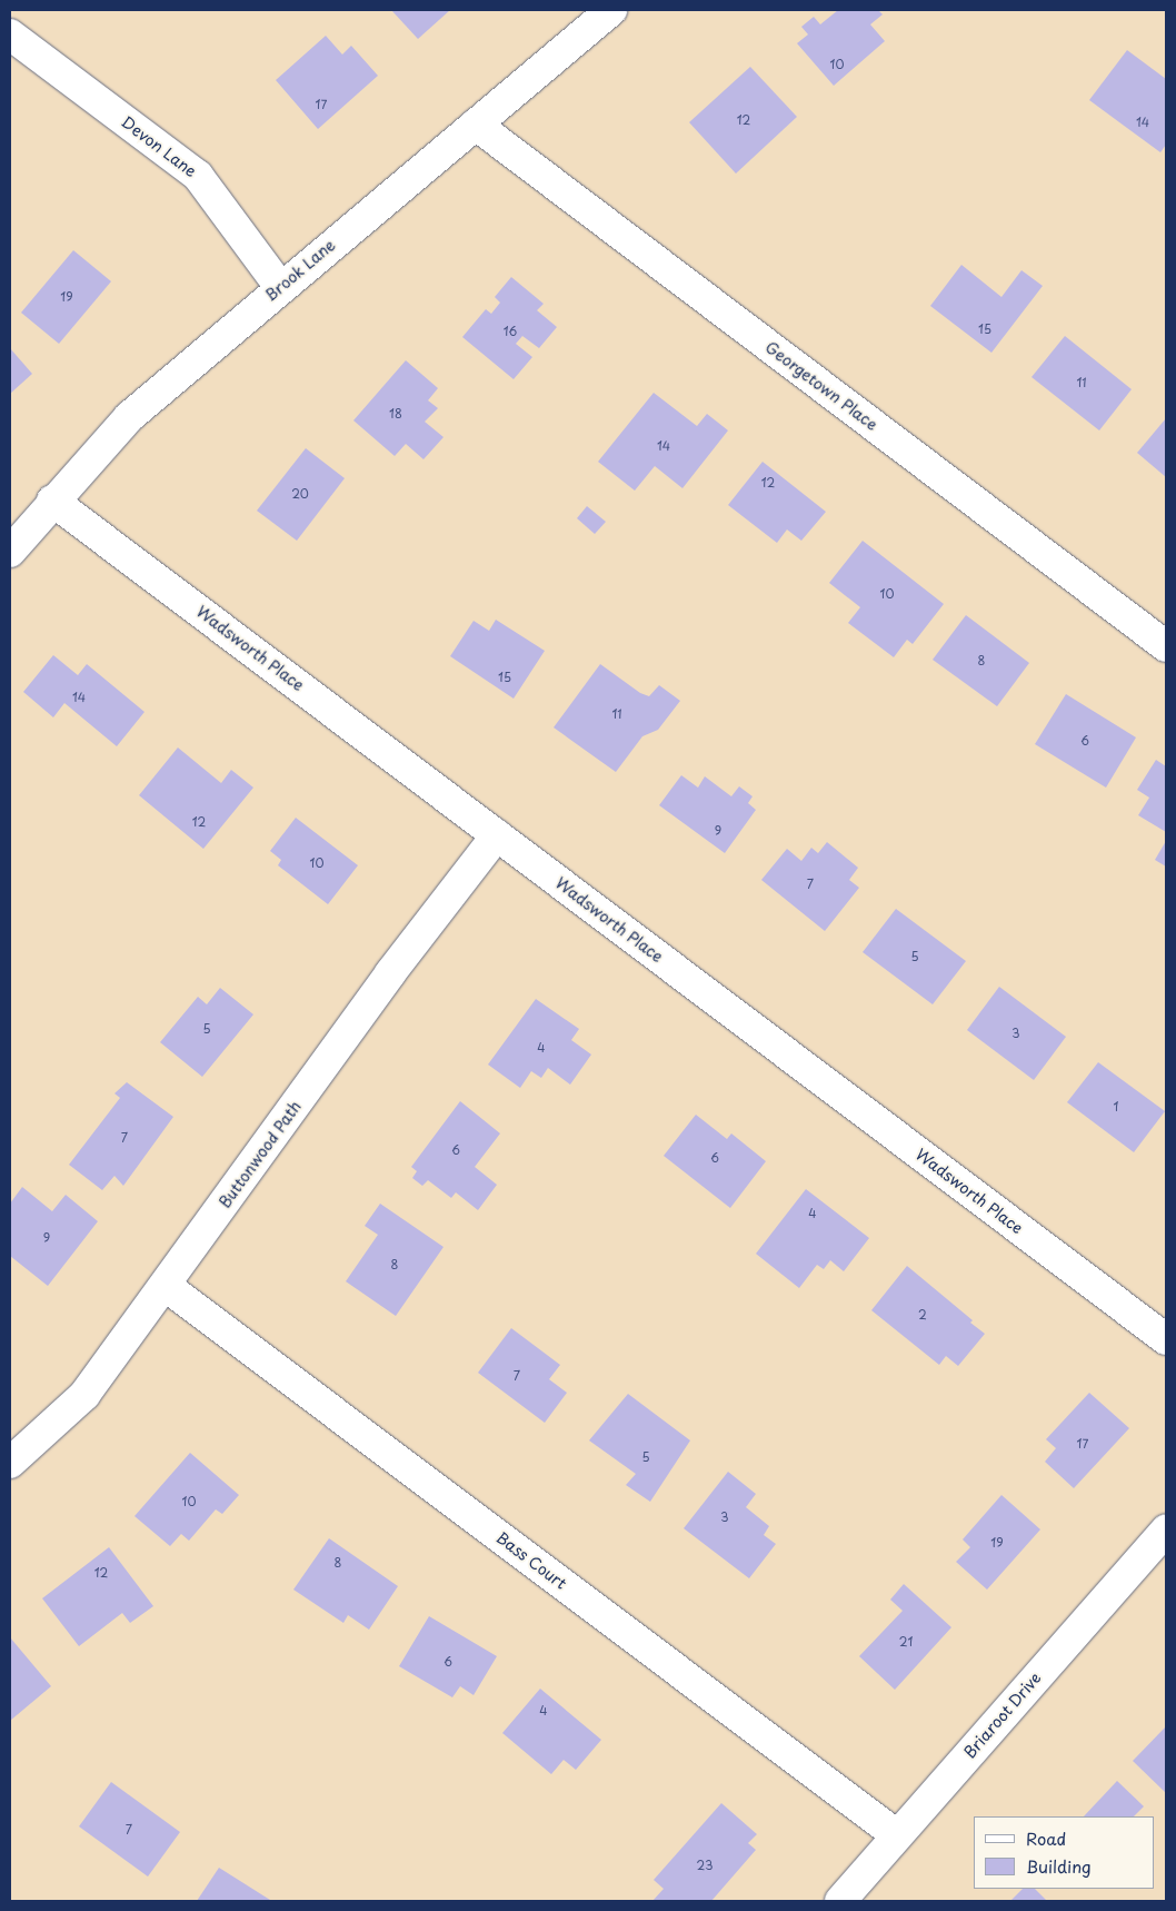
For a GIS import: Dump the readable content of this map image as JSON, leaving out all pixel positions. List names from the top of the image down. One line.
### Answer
{"streets":{"street":["Devon Lane","Brook Lane","Georgetown Place","Wadsworth Place","Buttonwood Path","Bass Court","Briaroot Drive"]},"crossings":[["Devon Lane","Brook Lane"],["Brook Lane","Georgetown Place"],["Brook Lane","Wadsworth Place"],["Wadsworth Place","Buttonwood Path"],["Buttonwood Path","Bass Court"],["Bass Court","Briaroot Drive"]],"house_numbers":["10","17","12","14","19","15","16","11","18","14","12","20","10","8","15","14","11","6","12","9","10","7","5","5","3","4","1","7","6","6","4","9","8","2","7","17","5","10","3","19","8","12","21","6","4","7","23"],"legend":["Road","Building"]}
